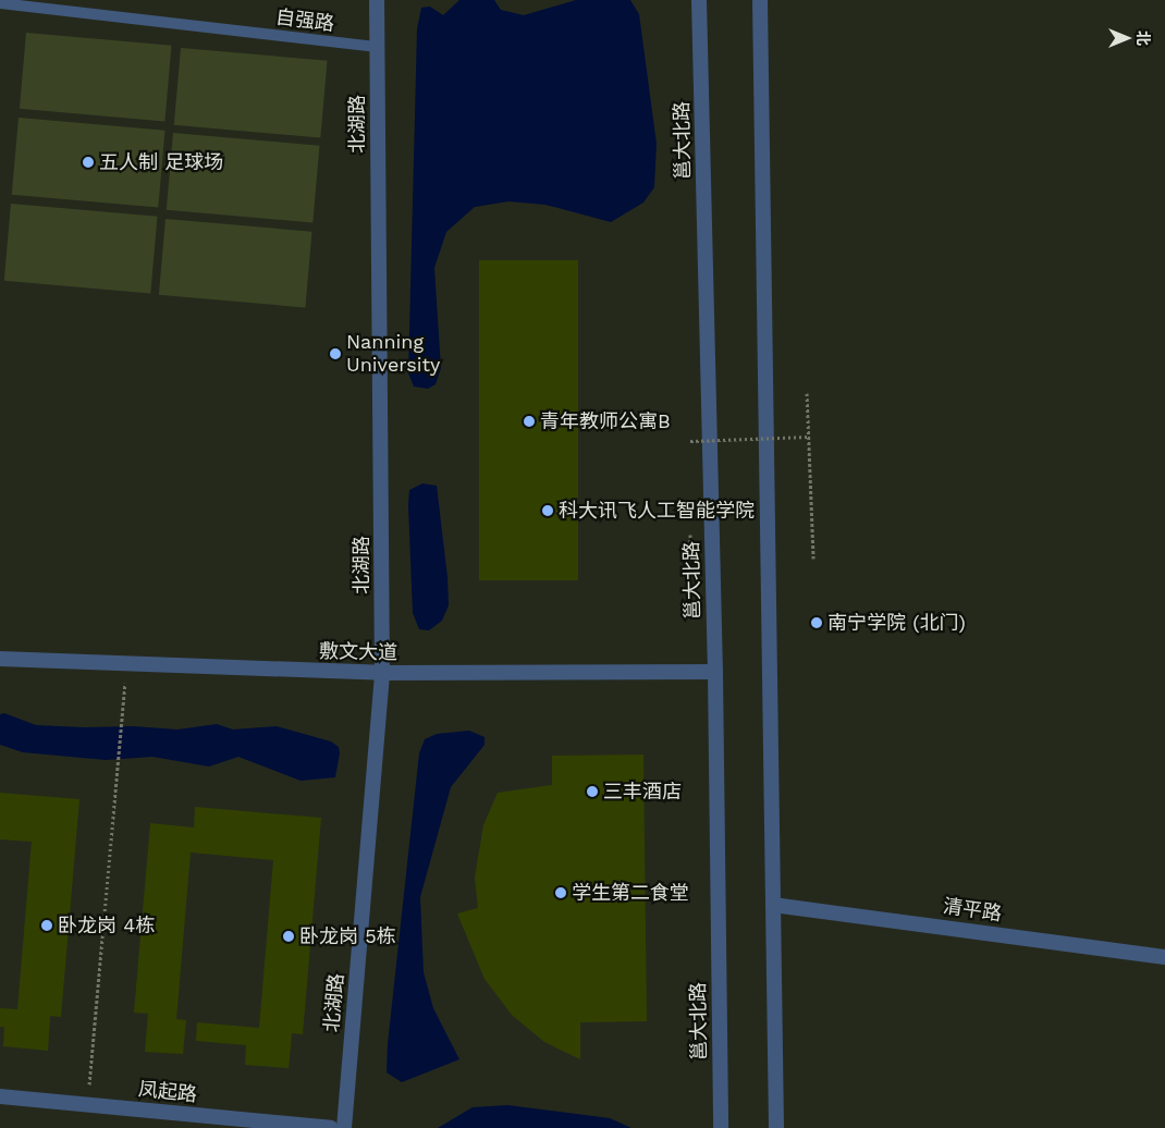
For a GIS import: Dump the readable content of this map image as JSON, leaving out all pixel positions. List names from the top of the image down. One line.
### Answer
{"streets":{"street":["北湖路","邕大北路","敷文大道","清平路","凤起路"],"lane":["自强路"]},"crossings":[["自强路","北湖路"],["北湖路","敷文大道"],["邕大北路","敷文大道"]],"places":["五人制 足球场","Nanning University","青年教师公寓B","科大讯飞人工智能学院","南宁学院 (北门)","三丰酒店","学生第二食堂","卧龙岗 4栋","卧龙岗 5栋"],"north":"right"}
